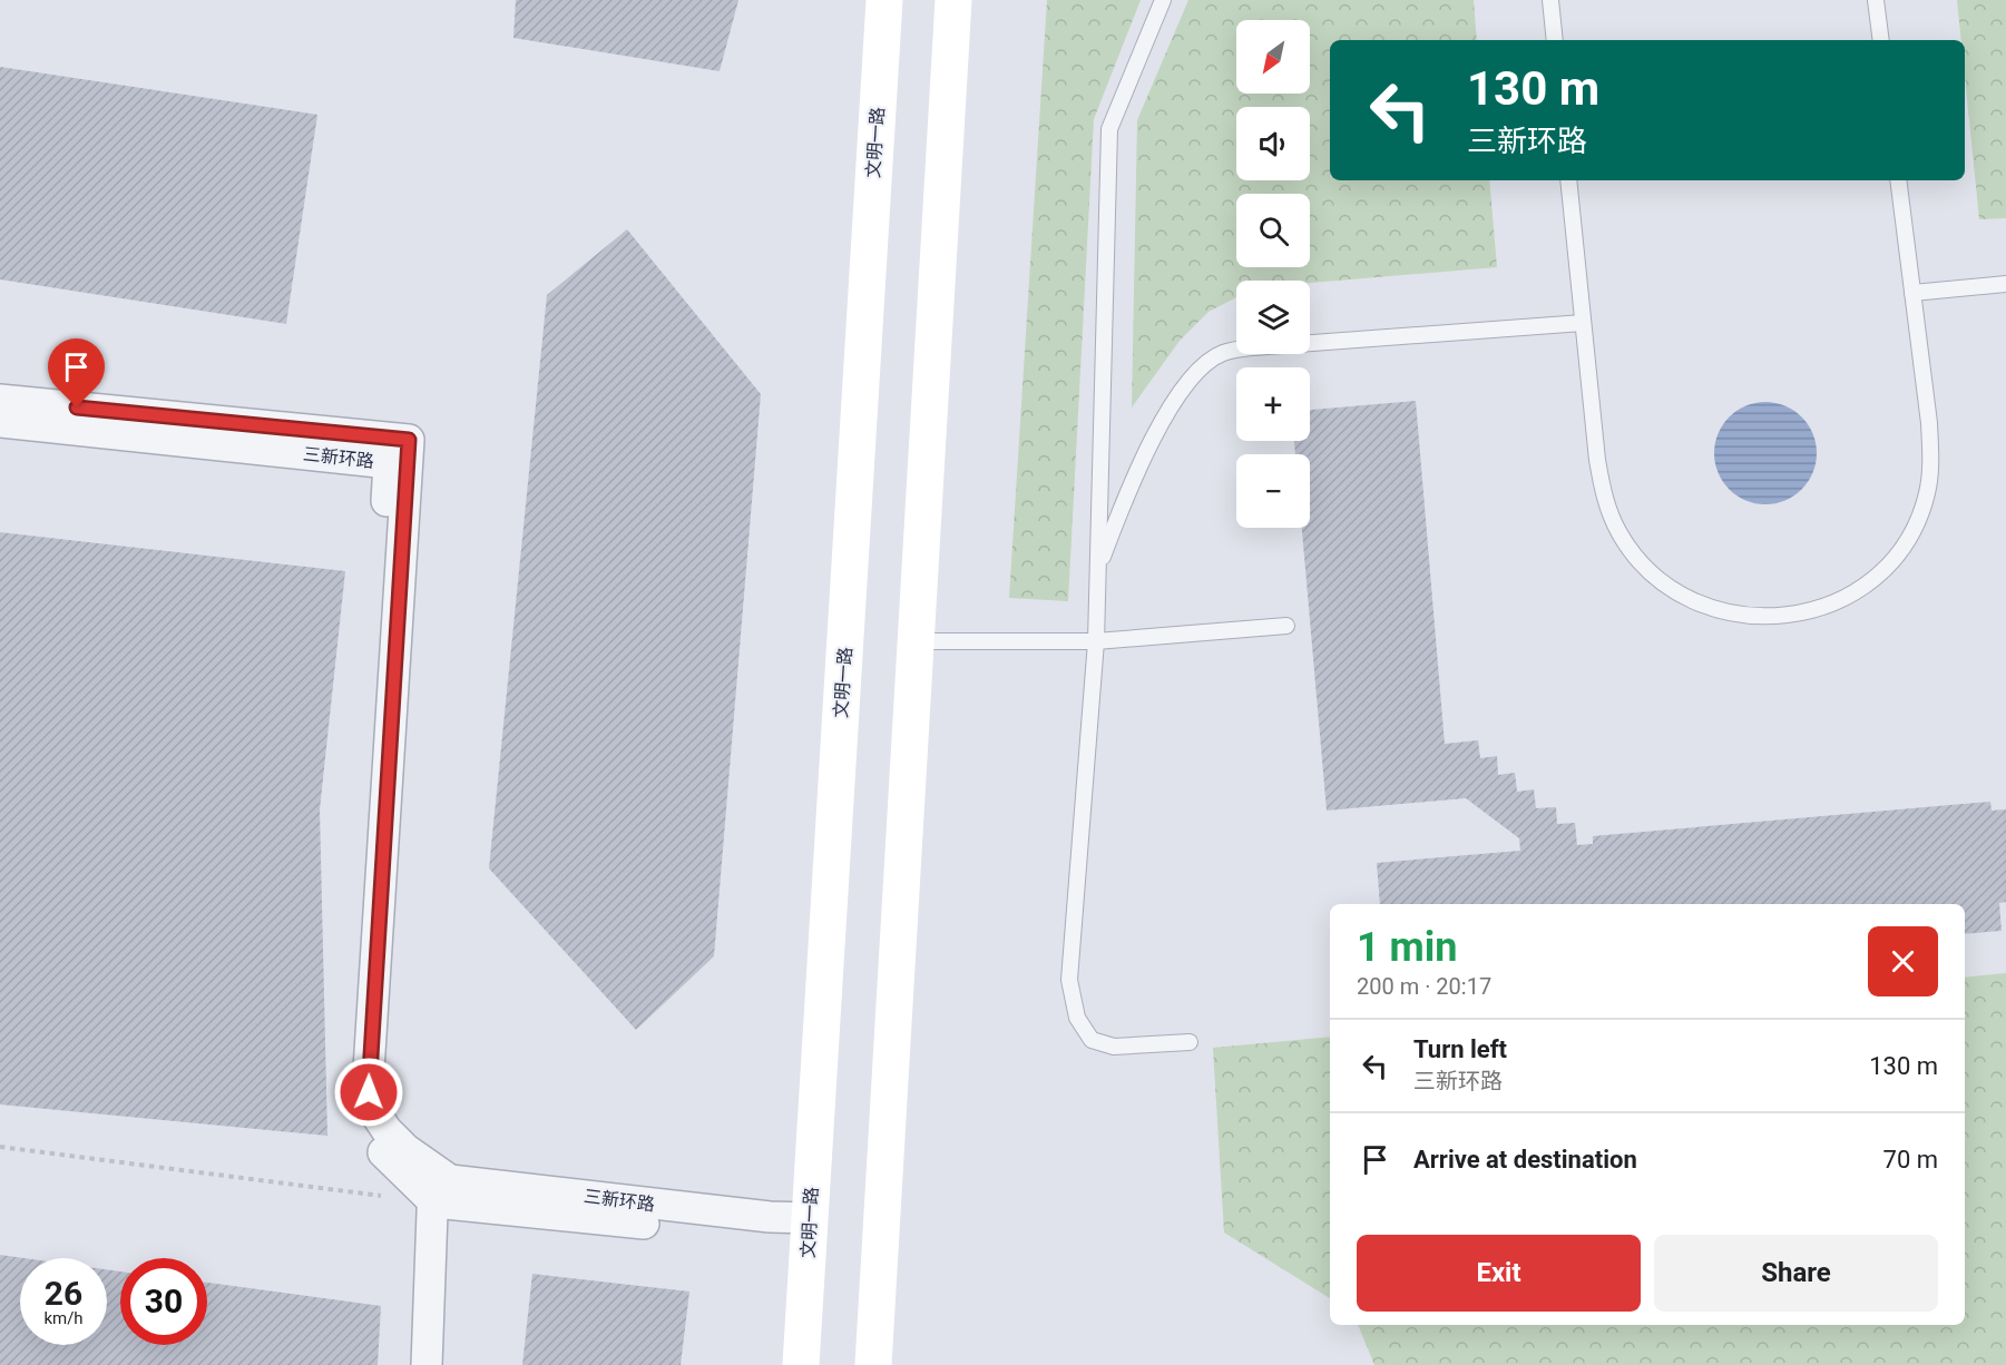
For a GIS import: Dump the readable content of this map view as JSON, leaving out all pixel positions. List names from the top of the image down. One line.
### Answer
{"streets":{"main road":["文明一路"],"street":["三新环路"]},"crossings":[["文明一路","三新环路"]],"north":"bottom left","page":{"map_buttons":["+","−"],"turn":["130 m","三新环路"],"heading":["1 min","200 m · 20:17"],"list":[{"name":"Turn left","note":"三新环路","value":"130 m"},{"name":"Arrive at destination","value":"70 m"}],"buttons":["Exit","Share"],"speed":"26 km/h","limit":"30"}}
